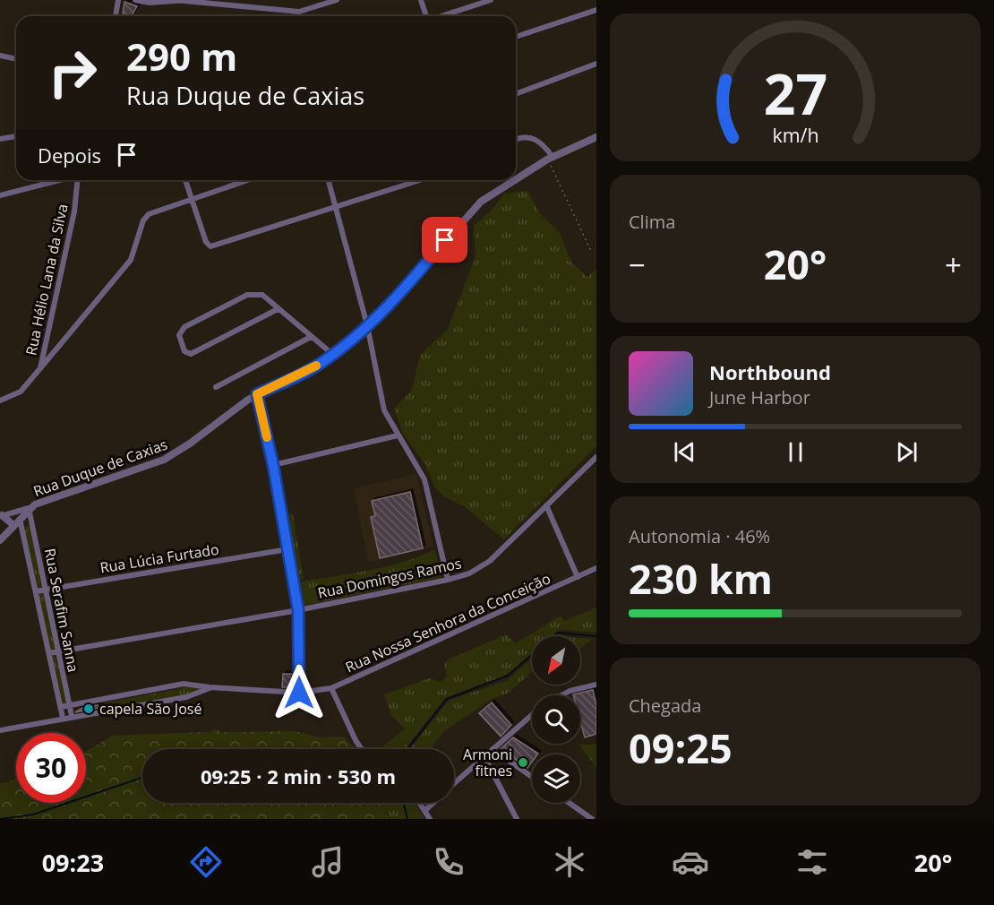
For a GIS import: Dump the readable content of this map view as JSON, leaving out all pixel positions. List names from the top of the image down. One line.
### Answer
{"streets":{"street":["Rua Hélio Lana da Silva","Rua Duque de Caxias","Rua Lúcia Furtado","Rua Domingos Ramos","Rua Serafim Sanna","Rua Nossa Senhora da Conceição"]},"crossings":[["Rua Duque de Caxias","Rua Serafim Sanna"],["Rua Lúcia Furtado","Rua Serafim Sanna"],["Rua Domingos Ramos","Rua Serafim Sanna"],["Rua Serafim Sanna","Rua Nossa Senhora da Conceição"]],"places":["capela São José","Armoni fitnes"],"north":"bottom left","page":{"turn":["290 m","Rua Duque de Caxias"],"then":"Depois","tile":["Clima",["Autonomia · 46%","230 km"],["Chegada","09:25"]],"heat":["−","20°","+"],"song":["Northbound","June Harbor"],"limit":"30","trip":"09:25 · 2 min · 530 m","tabs":["09:23","20°"],"gauge":["27","km/h"]}}
